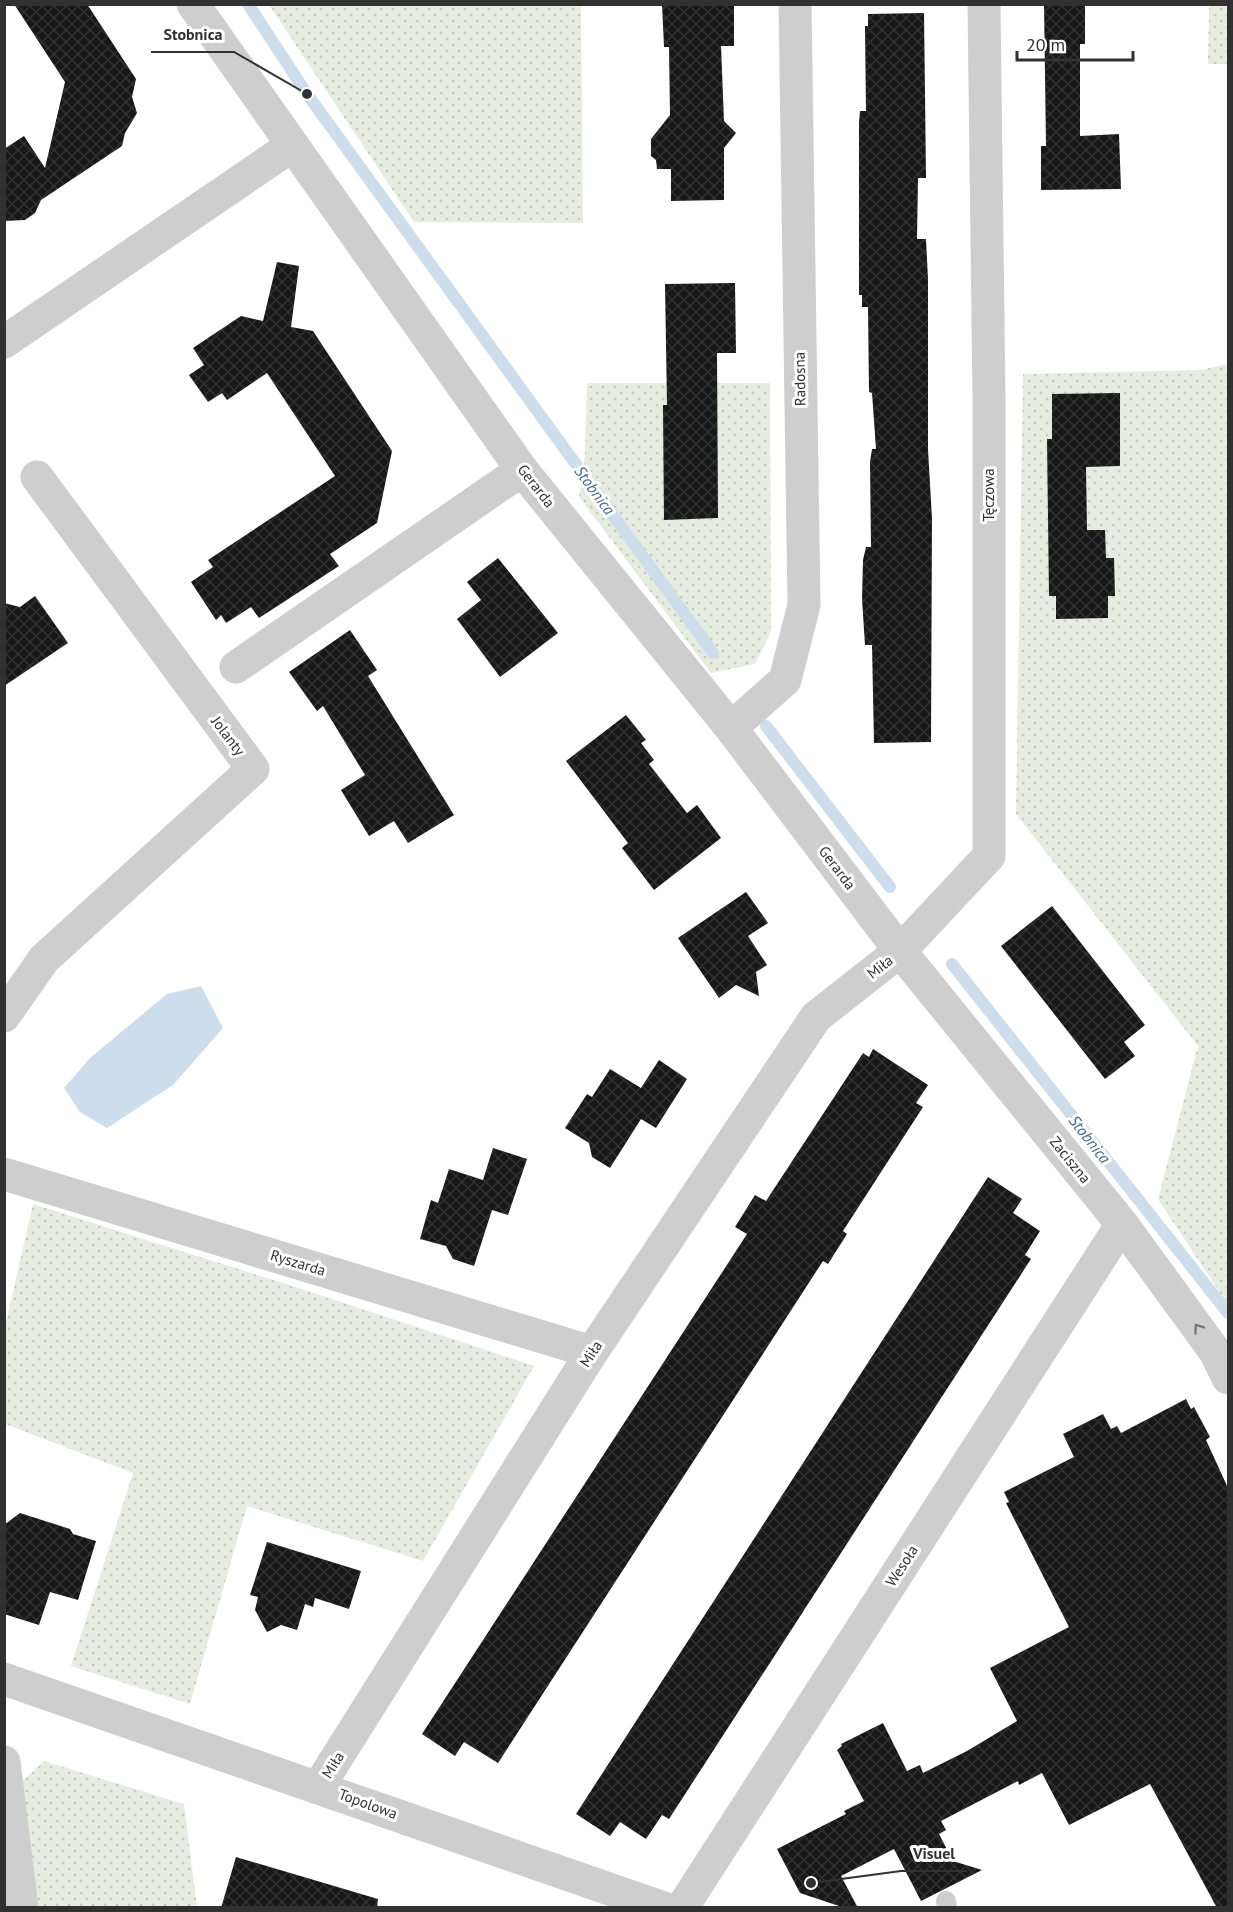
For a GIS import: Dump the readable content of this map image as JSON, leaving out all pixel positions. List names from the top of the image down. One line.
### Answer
{"streets":{"street":["Radosna","Gerarda","Tęczowa","Jolanty","Miła","Zaciszna","Ryszarda","Wesoła","Topolowa"]},"crossings":[["Radosna","Gerarda"],["Gerarda","Tęczowa"],["Gerarda","Miła"],["Gerarda","Zaciszna"],["Tęczowa","Miła"],["Tęczowa","Zaciszna"],["Miła","Zaciszna"],["Miła","Ryszarda"],["Miła","Topolowa"],["Zaciszna","Wesoła"]],"water":["Stobnica"],"places":["Stobnica","Visuel"],"scale_bar":"20 m"}
